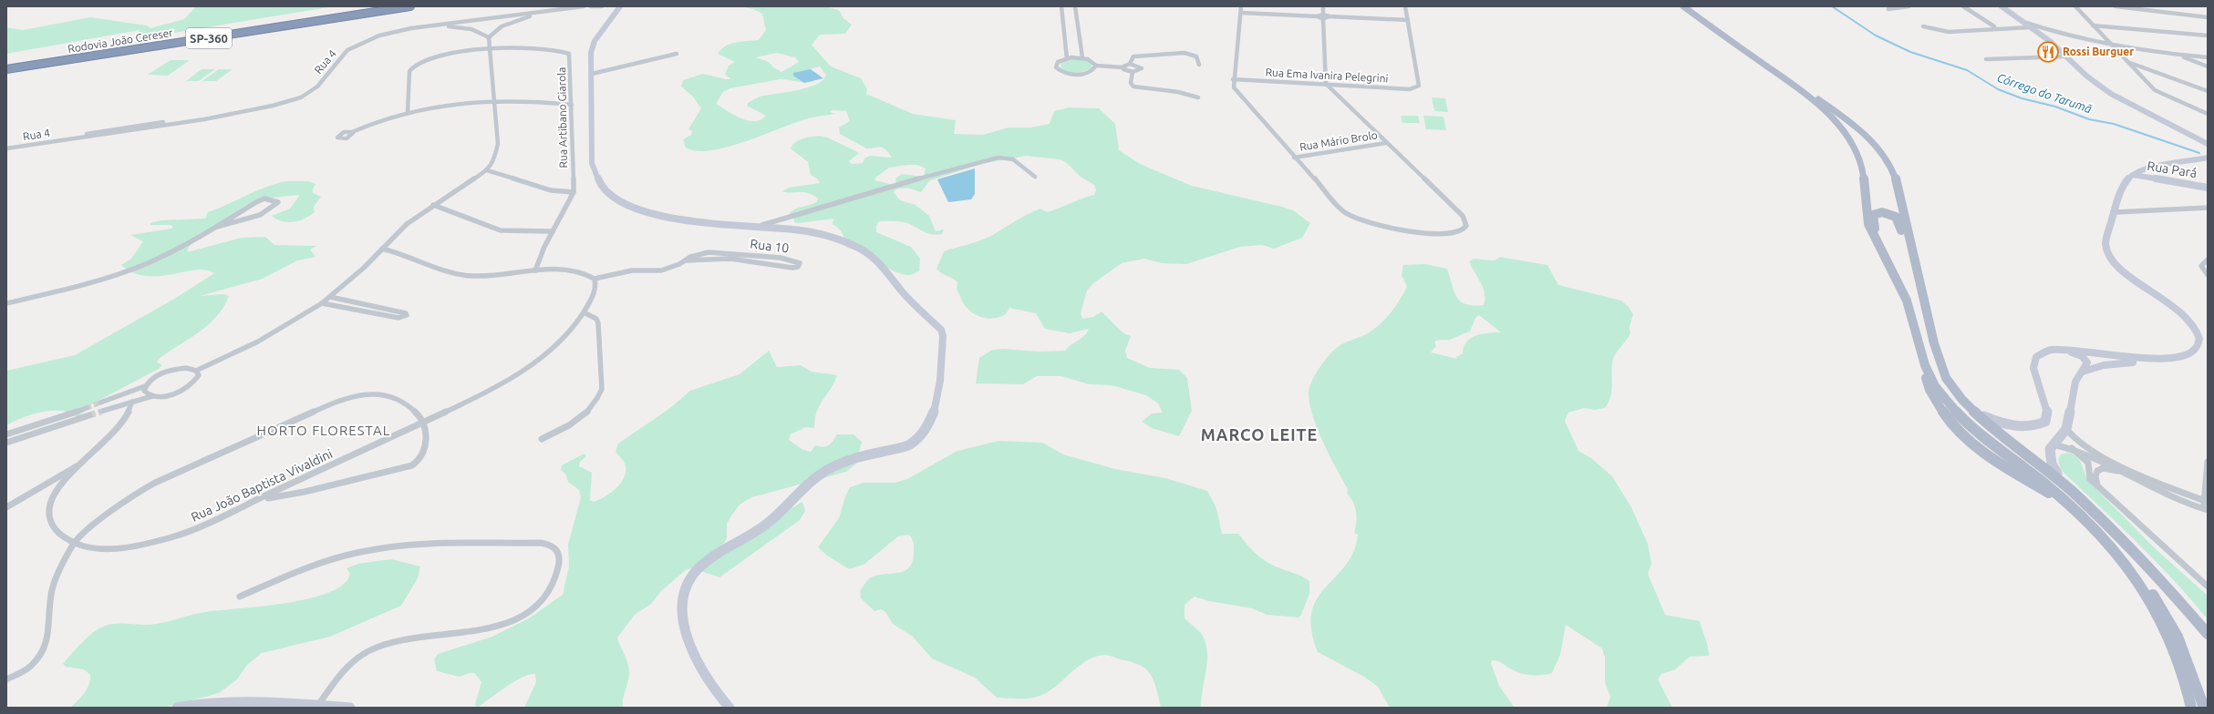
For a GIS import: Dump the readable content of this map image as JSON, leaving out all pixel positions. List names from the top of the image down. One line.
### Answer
{"streets":{"highway":["SP-360","Rodovia João Cereser"],"street":["Rua 4","Rua Ema Ivanira Pelegrini","Rua Artibano Giarola","Rua Mário Brolo","Rua Pará","Rua 10","Rua João Baptista Vivaldini"]},"crossings":[["Rua 10","Rua João Baptista Vivaldini"]],"districts":["HORTO FLORESTAL","MARCO LEITE"],"water":["Córrego do Tarumã"],"places":{"restaurant":["Rossi Burguer"]}}
